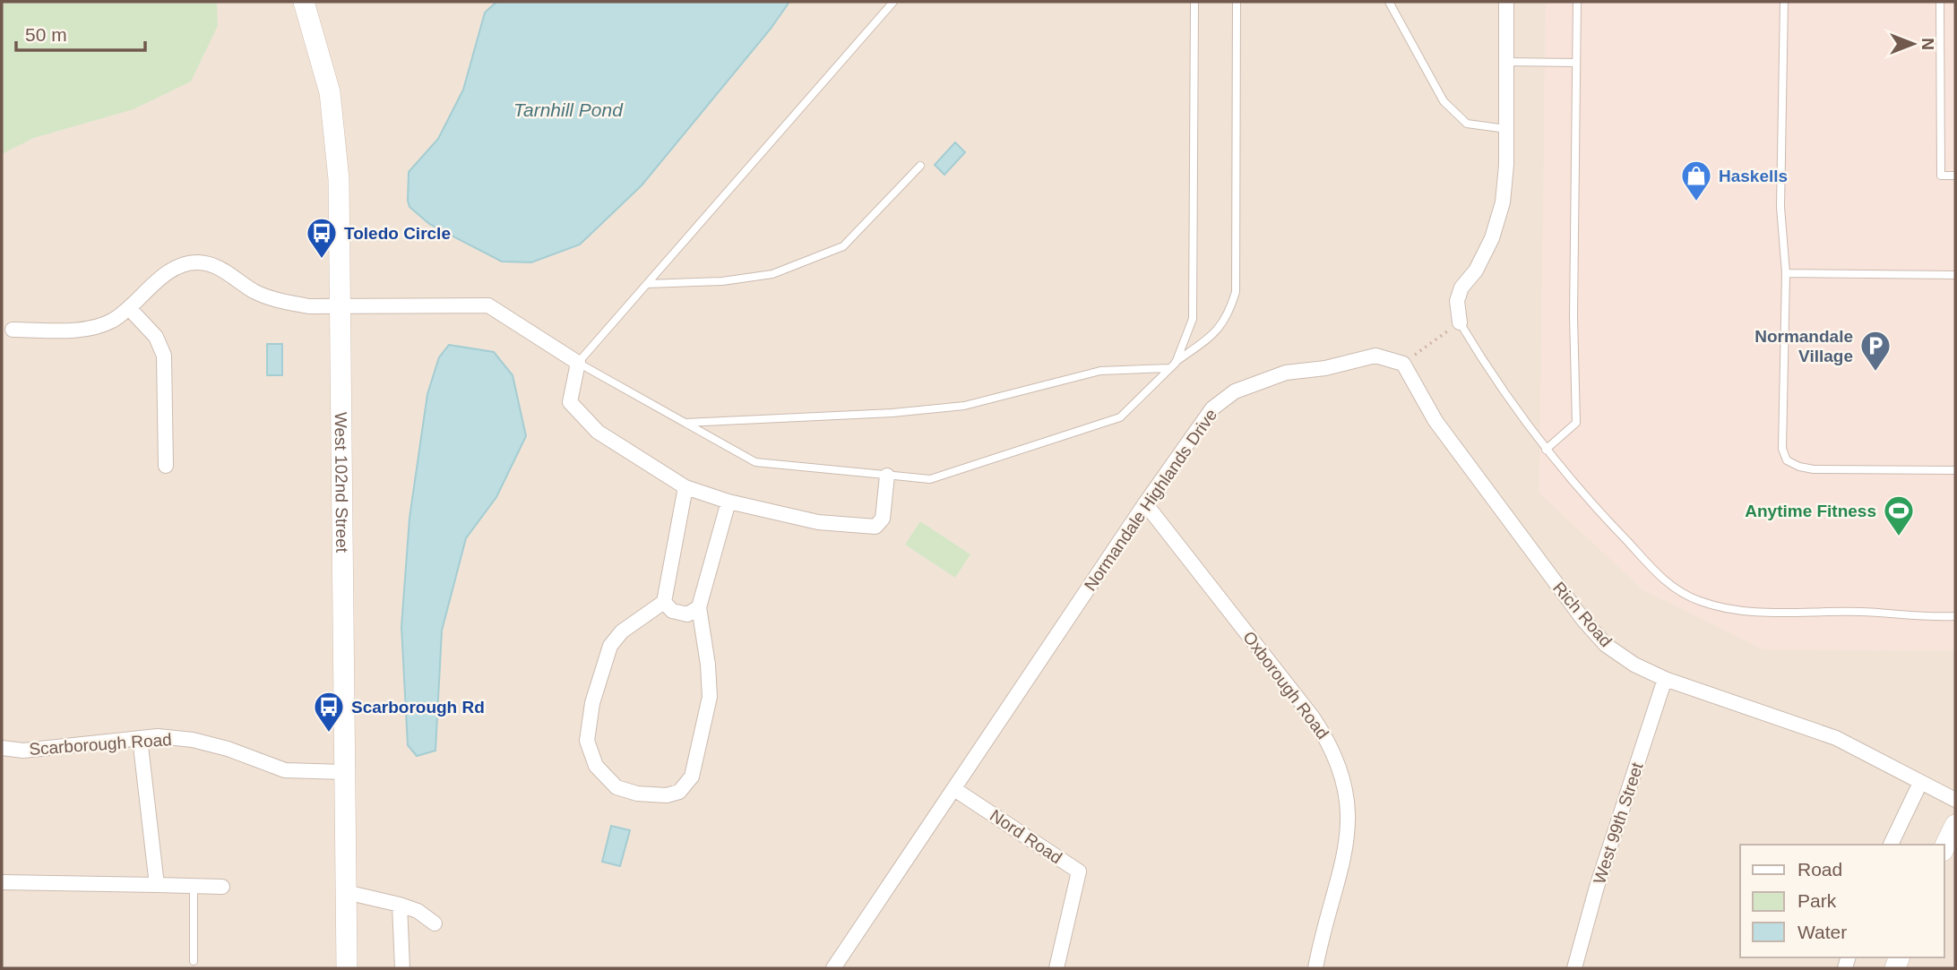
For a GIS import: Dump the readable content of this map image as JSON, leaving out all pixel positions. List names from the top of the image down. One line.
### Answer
{"streets":{"street":["West 102nd Street","Normandale Highlands Drive","Rich Road","Oxborough Road","Scarborough Road","West 99th Street","Nord Road"]},"crossings":[["West 102nd Street","Scarborough Road"],["Normandale Highlands Drive","Rich Road"],["Normandale Highlands Drive","Oxborough Road"],["Normandale Highlands Drive","Nord Road"],["Rich Road","West 99th Street"]],"water":["Tarnhill Pond"],"places":{"shop":["Haskells"],"bus stop":["Toledo Circle","Scarborough Rd"],"parking":["Normandale Village"],"sports":["Anytime Fitness"]},"legend":["Road","Park","Water"],"scale_bar":"50 m","north":"right"}
